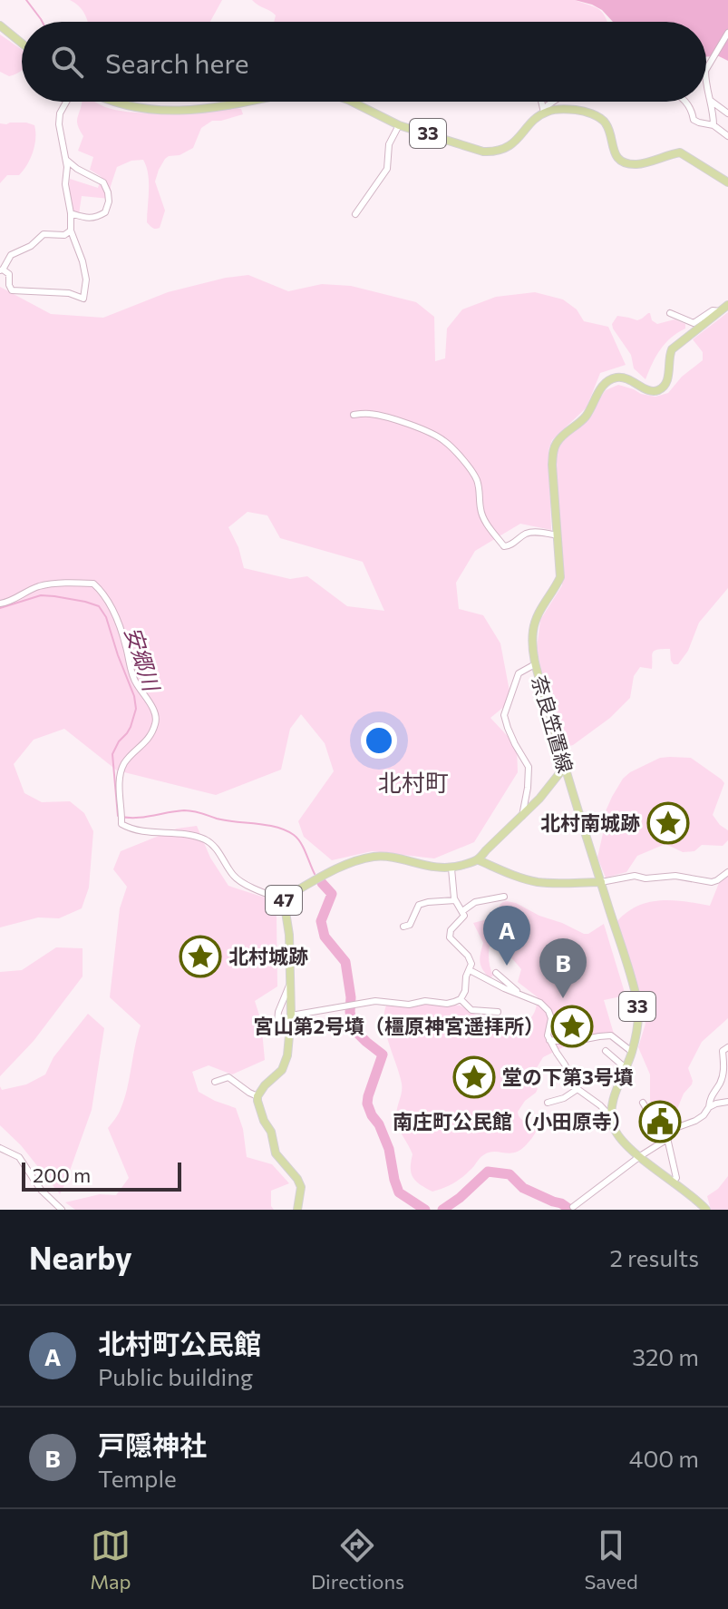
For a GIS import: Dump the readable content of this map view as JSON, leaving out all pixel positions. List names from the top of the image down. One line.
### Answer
{"streets":{"main road":["33","奈良笠置線","47"]},"districts":["北村町"],"water":["安郷川"],"places":{"place":["北村南城跡","北村城跡","宮山第2号墳（橿原神宮遥拝所）","堂の下第3号墳"],"public building":["南庄町公民館（小田原寺）"]},"scale_bar":"200 m","page":{"search":"Search here","pins":["A","B"],"scale":"200 m","heading":["Nearby","2 results"],"list":[{"mark":"A","name":"北村町公民館","note":"Public building","value":"320 m"},{"mark":"B","name":"戸隠神社","note":"Temple","value":"400 m"}],"nav":["Map","Directions","Saved"]}}
